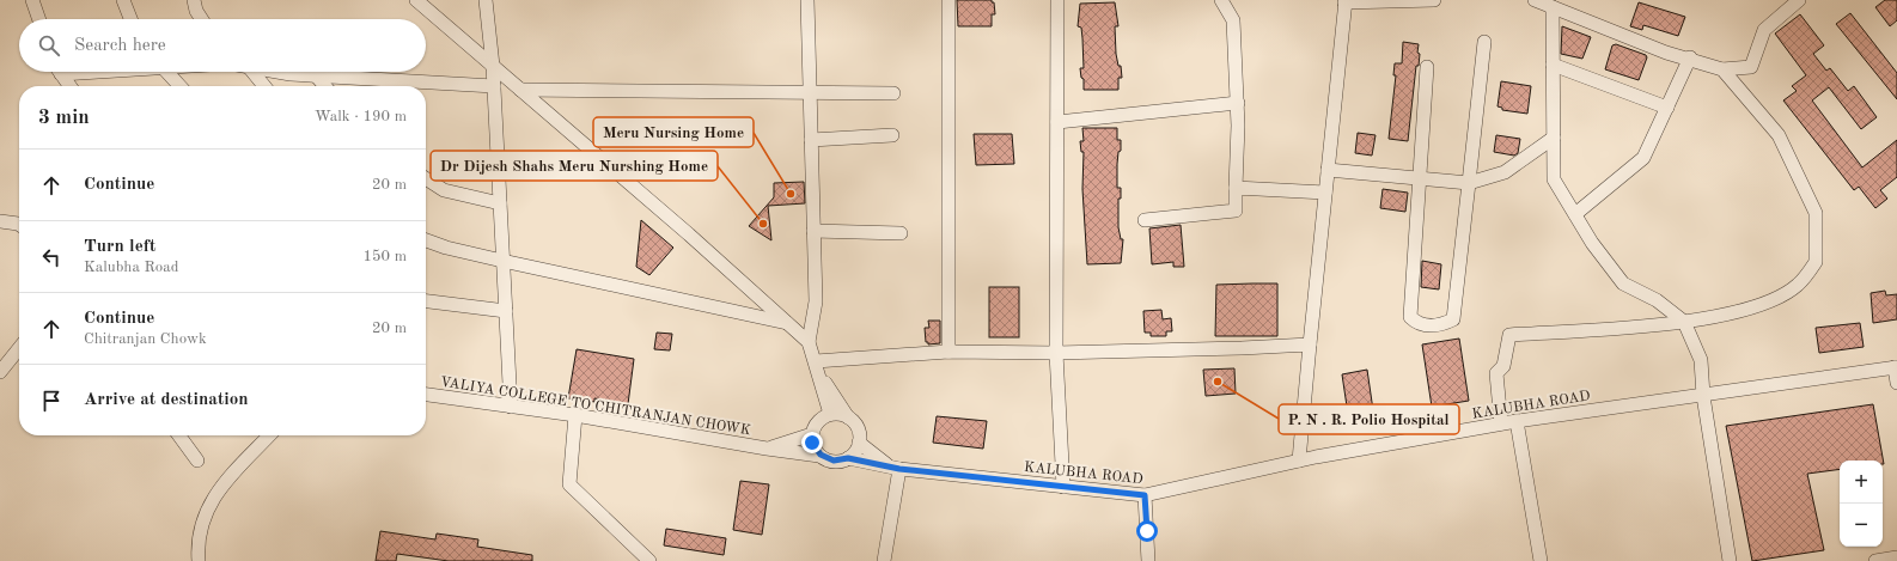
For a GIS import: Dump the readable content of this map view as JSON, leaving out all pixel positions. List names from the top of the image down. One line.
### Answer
{"streets":{"street":["KALUBHA ROAD","VALIYA COLLEGE TO CHITRANJAN CHOWK"]},"crossings":[["KALUBHA ROAD","VALIYA COLLEGE TO CHITRANJAN CHOWK"]],"places":["Meru Nursing Home","Dr Dijesh Shahs Meru Nurshing Home","P. N . R. Polio Hospital"],"page":{"search":"Search here","heading":["3 min","Walk · 190 m"],"list":[["Continue","20 m"],["Turn left","Kalubha Road","150 m"],["Continue","Chitranjan Chowk","20 m"],"Arrive at destination"],"map_buttons":["+","−"]}}
